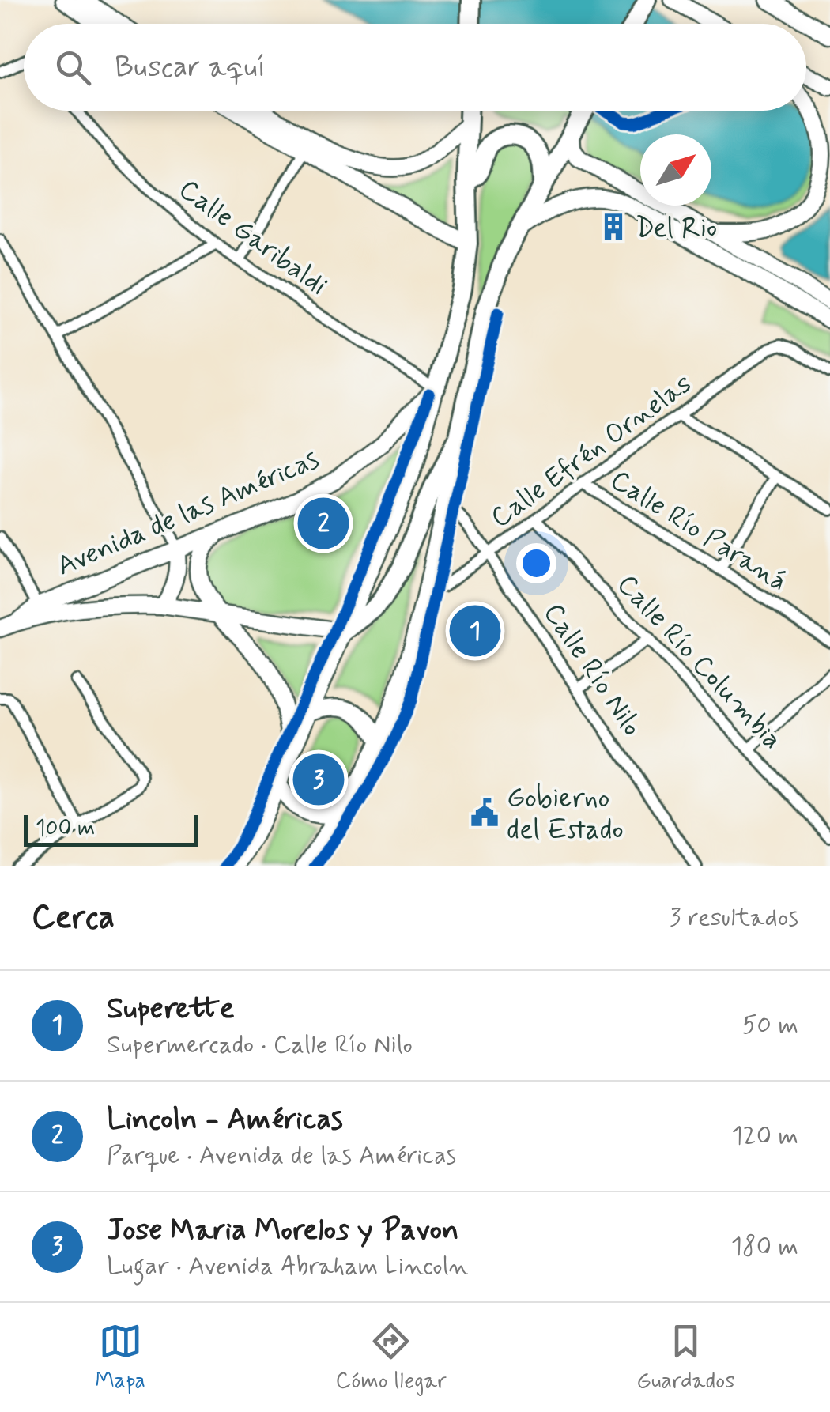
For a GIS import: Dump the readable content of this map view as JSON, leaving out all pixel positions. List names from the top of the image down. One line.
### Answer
{"streets":{"main road":["Avenida de las Américas"],"street":["Calle Garibaldi","Calle Efrén Ornelas","Calle Río Paraná","Calle Río Columbia","Calle Río Nilo"]},"crossings":[["Calle Garibaldi","Avenida de las Américas"],["Calle Efrén Ornelas","Calle Río Paraná"],["Calle Efrén Ornelas","Calle Río Columbia"],["Calle Efrén Ornelas","Calle Río Nilo"]],"places":{"building":["Del Rio"],"public building":["Gobierno del Estado"]},"scale_bar":"100 m","north":"top right","page":{"search":"Buscar aquí","pins":["2","1","3"],"scale":"100 m","heading":["Cerca","3 resultados"],"list":[{"mark":"1","name":"Superette","note":"Supermercado · Calle Río Nilo","value":"50 m"},{"mark":"2","name":"Lincoln - Américas","note":"Parque · Avenida de las Américas","value":"120 m"},{"mark":"3","name":"Jose Maria Morelos y Pavon","note":"Lugar · Avenida Abraham Lincoln","value":"180 m"}],"nav":["Mapa","Cómo llegar","Guardados"]}}
